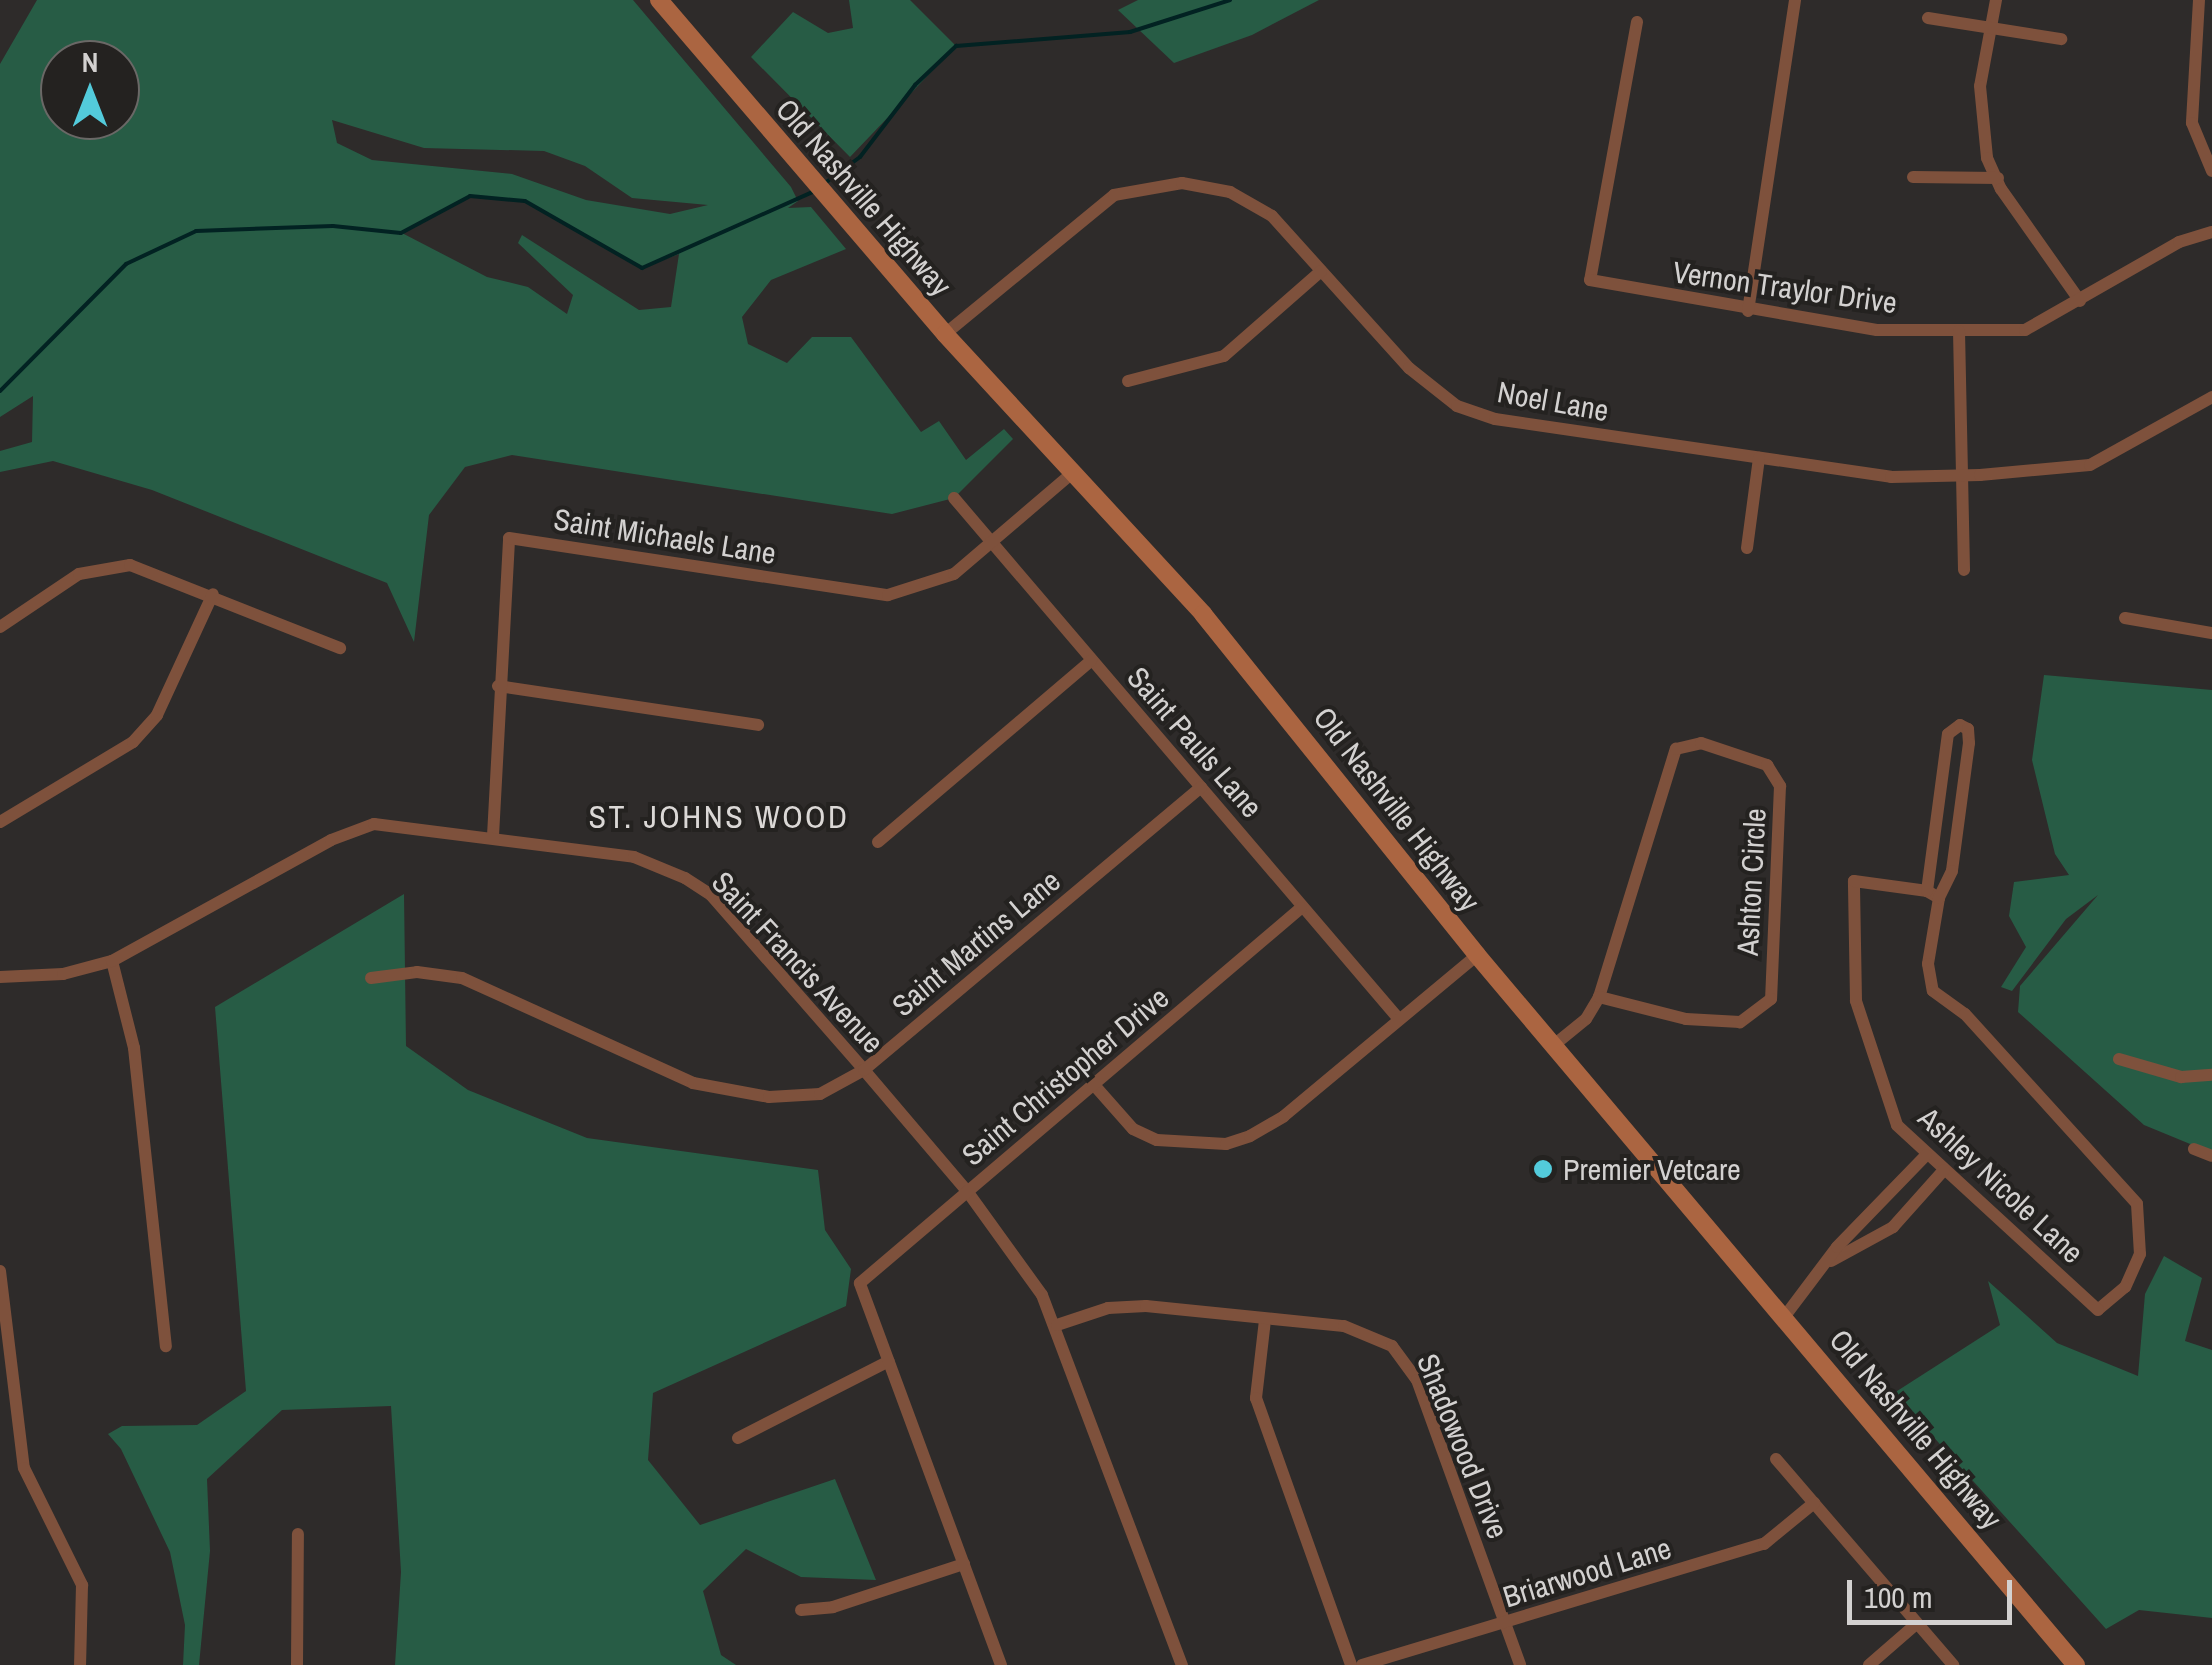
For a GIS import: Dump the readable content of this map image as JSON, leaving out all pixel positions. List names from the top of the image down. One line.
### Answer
{"streets":{"main road":["Old Nashville Highway"],"street":["Vernon Traylor Drive","Noel Lane","Saint Michaels Lane","Saint Pauls Lane","Ashton Circle","Saint Martins Lane","Saint Francis Avenue","Saint Christopher Drive","Ashley Nicole Lane","Shadowood Drive","Briarwood Lane"]},"crossings":[["Old Nashville Highway","Noel Lane"],["Old Nashville Highway","Saint Michaels Lane"],["Old Nashville Highway","Ashton Circle"],["Saint Michaels Lane","Saint Pauls Lane"],["Saint Michaels Lane","Saint Francis Avenue"],["Saint Pauls Lane","Saint Martins Lane"],["Saint Pauls Lane","Saint Christopher Drive"],["Saint Martins Lane","Saint Francis Avenue"],["Saint Francis Avenue","Saint Christopher Drive"],["Saint Francis Avenue","Shadowood Drive"],["Shadowood Drive","Briarwood Lane"]],"districts":["ST. JOHNS WOOD"],"places":["Premier Vetcare"],"scale_bar":"100 m","north":"top"}
